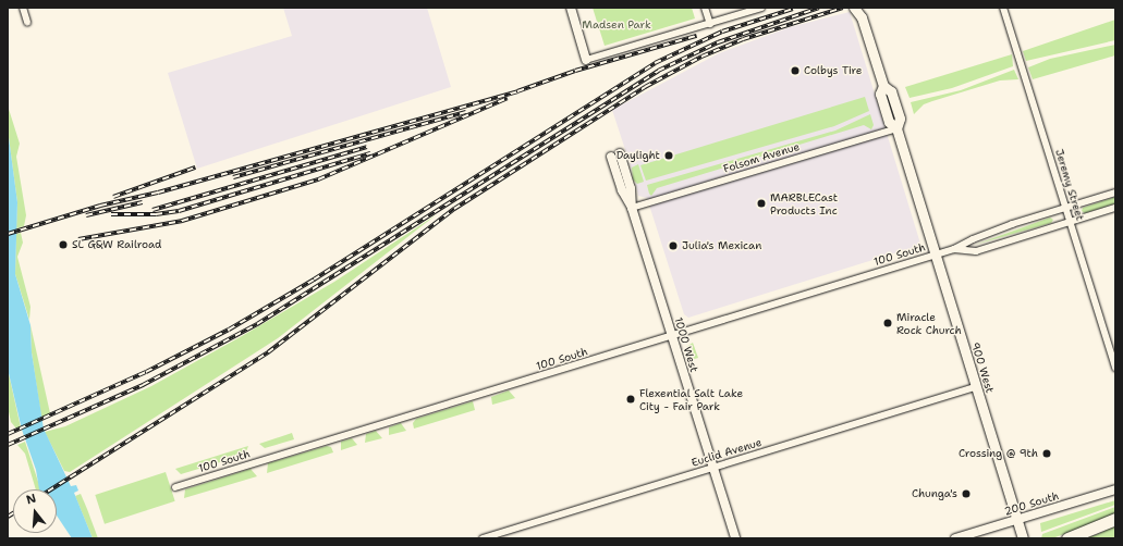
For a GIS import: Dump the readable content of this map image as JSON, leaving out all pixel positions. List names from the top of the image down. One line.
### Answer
{"streets":{"main road":["900 West"],"street":["Folsom Avenue","Jeremy Street","100 South","1000 West","Euclid Avenue","200 South"]},"crossings":[["Folsom Avenue","1000 West"],["Folsom Avenue","900 West"],["Jeremy Street","100 South"],["100 South","1000 West"],["100 South","900 West"],["1000 West","Euclid Avenue"],["900 West","Euclid Avenue"],["900 West","200 South"]],"parks":["Madsen Park"],"places":["Colbys Tire","Daylight","MARBLECast Products Inc","SL G&W Railroad","Julia's Mexican","Miracle Rock Church","Flexential Salt Lake City - Fair Park","Crossing @ 9th","Chunga's"],"north":"top"}
